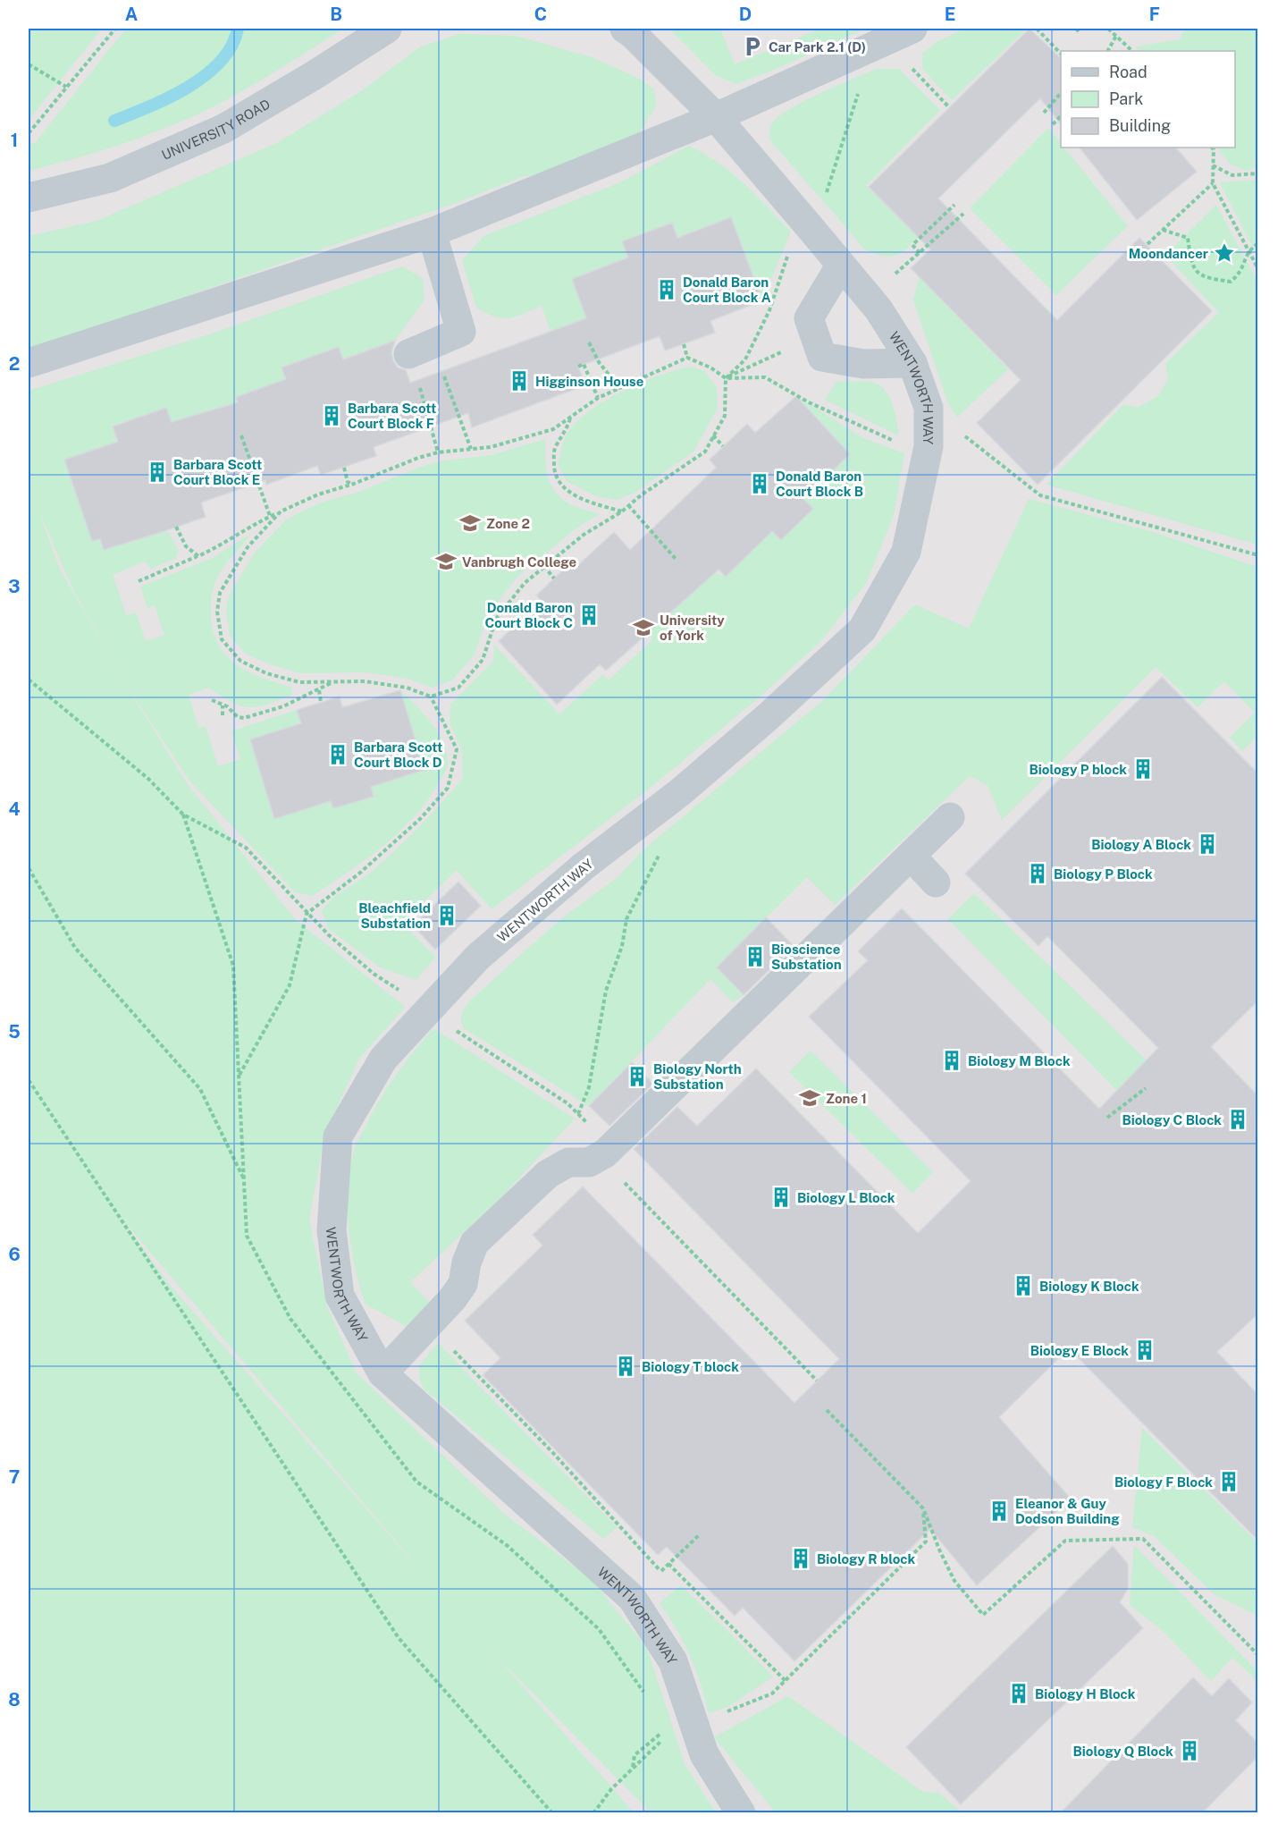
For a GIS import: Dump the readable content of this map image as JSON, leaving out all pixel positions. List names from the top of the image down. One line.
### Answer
{"streets":{"street":["UNIVERSITY ROAD","WENTWORTH WAY"]},"places":{"parking":["Car Park 2.1 (D)"],"place":["Moondancer"],"building":["Donald Baron Court Block A","Higginson House","Barbara Scott Court Block F","Barbara Scott Court Block E","Donald Baron Court Block B","Donald Baron Court Block C","Barbara Scott Court Block D","Biology P block","Biology A Block","Biology P Block","Bleachfield Substation","Bioscience Substation","Biology M Block","Biology North Substation","Biology C Block","Biology L Block","Biology K Block","Biology E Block","Biology T block","Biology F Block","Eleanor & Guy Dodson Building","Biology R block","Biology H Block","Biology Q Block"],"school or university":["Zone 2","Vanbrugh College","University of York","Zone 1"]},"legend":["Road","Park","Building"],"grid":{"columns":["A","B","C","D","E","F"],"rows":["1","2","3","4","5","6","7","8"]}}
